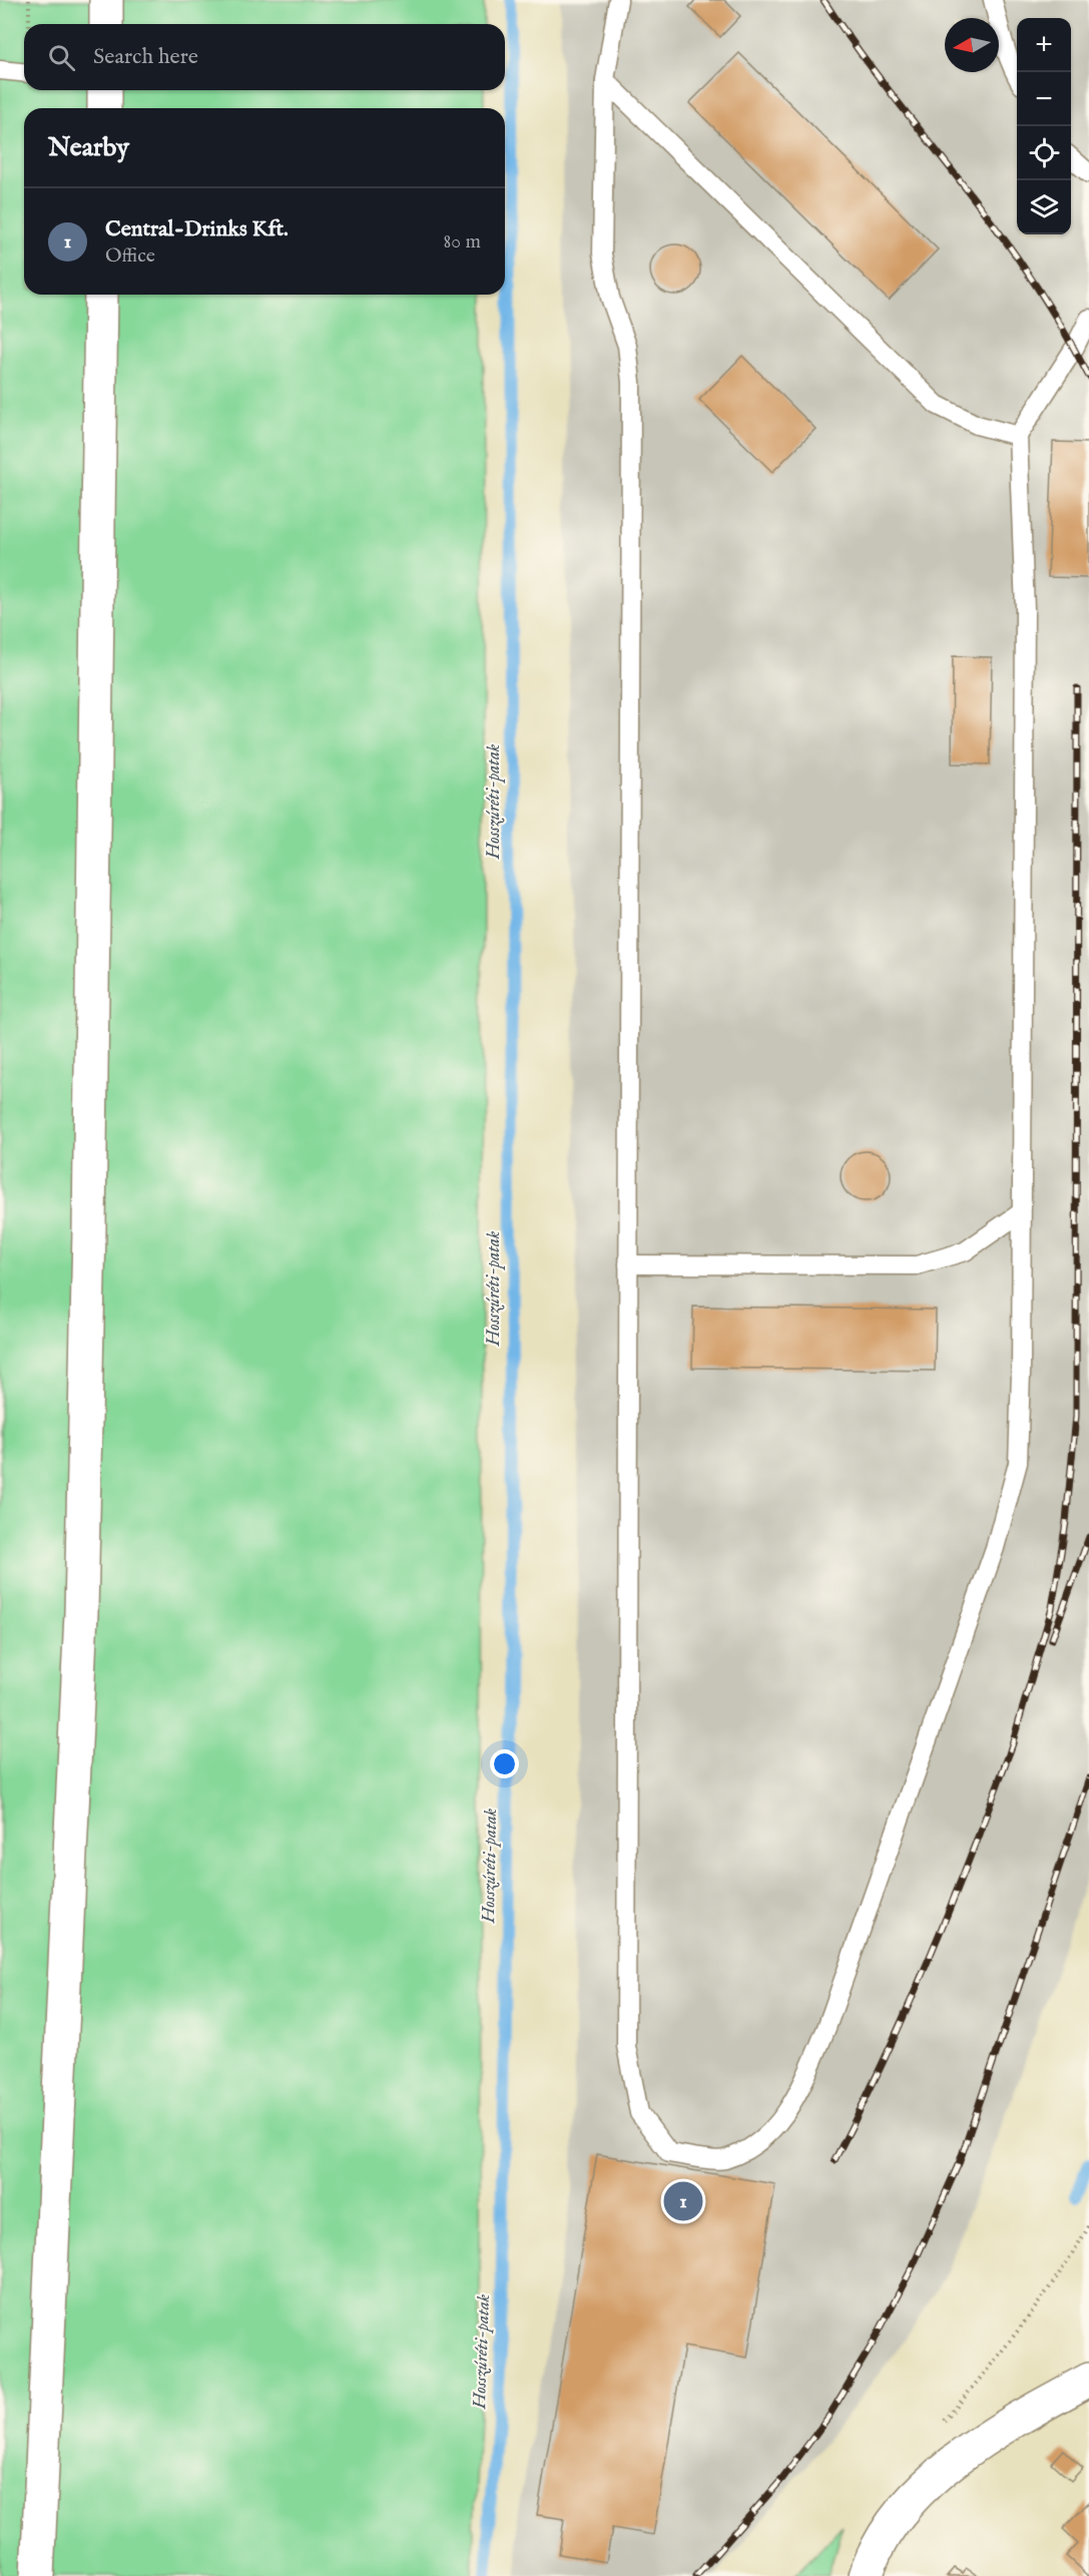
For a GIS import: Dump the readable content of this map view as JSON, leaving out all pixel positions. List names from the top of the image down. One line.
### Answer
{"water":["Hosszúréti-patak"],"north":"left","page":{"map_buttons":["+","−"],"search":"Search here","heading":"Nearby","list":[{"mark":"1","name":"Central-Drinks Kft.","note":"Office","value":"80 m"}],"pins":"1"}}
